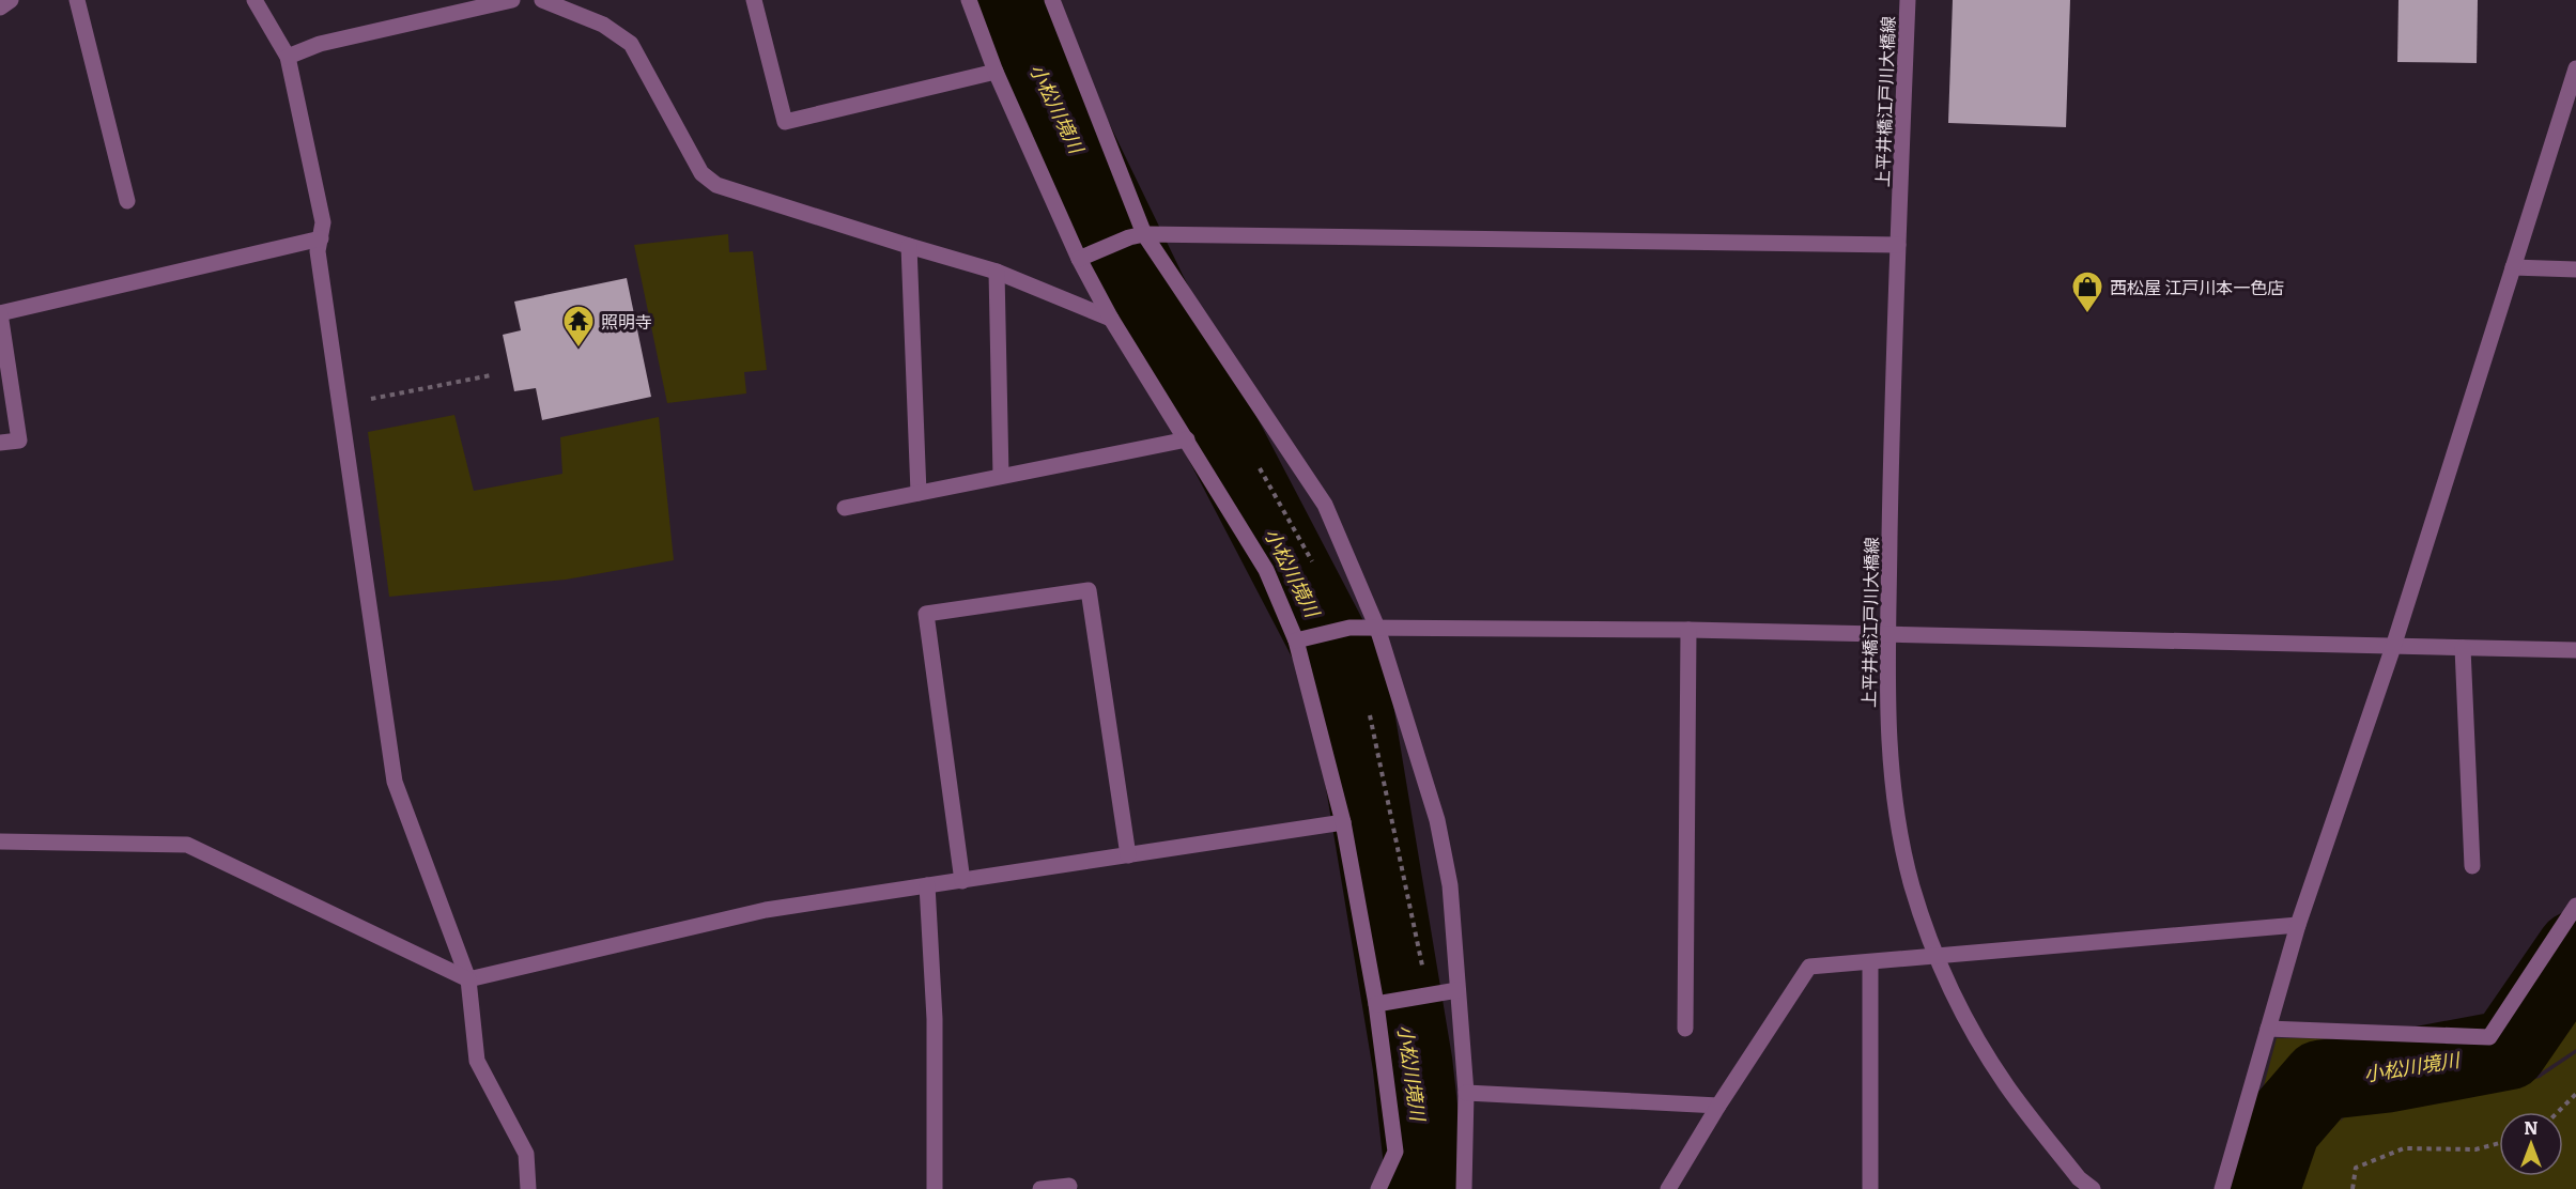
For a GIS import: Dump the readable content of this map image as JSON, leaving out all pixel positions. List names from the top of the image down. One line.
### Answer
{"streets":{"street":["上平井橋江戸川大橋線"]},"water":["小松川境川"],"places":{"shop":["西松屋 江戸川本一色店"],"temple":["照明寺"]},"north":"top"}
